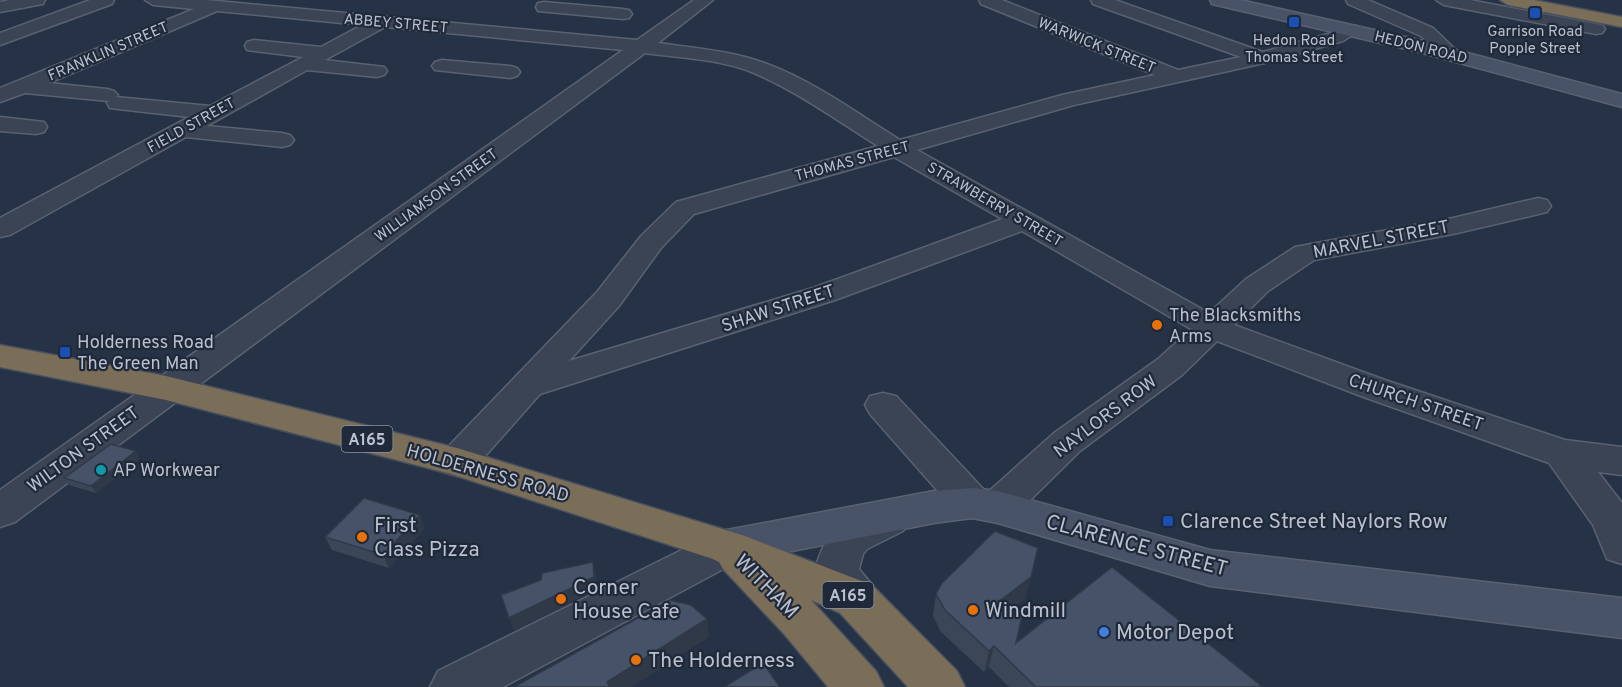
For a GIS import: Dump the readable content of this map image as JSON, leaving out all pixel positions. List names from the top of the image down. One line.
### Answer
{"streets":{"highway":["A165","HOLDERNESS ROAD","WITHAM"],"street":["ABBEY STREET","WARWICK STREET","HEDON ROAD","FRANKLIN STREET","FIELD STREET","THOMAS STREET","WILLIAMSON STREET","STRAWBERRY STREET","MARVEL STREET","SHAW STREET","CHURCH STREET","NAYLORS ROW","WILTON STREET","CLARENCE STREET"]},"crossings":[["ABBEY STREET","FRANKLIN STREET"],["ABBEY STREET","FIELD STREET"],["ABBEY STREET","WILLIAMSON STREET"],["ABBEY STREET","STRAWBERRY STREET"],["WARWICK STREET","THOMAS STREET"],["HEDON ROAD","THOMAS STREET"],["THOMAS STREET","STRAWBERRY STREET"],["THOMAS STREET","SHAW STREET"],["THOMAS STREET","HOLDERNESS ROAD"],["WILLIAMSON STREET","STRAWBERRY STREET"],["WILLIAMSON STREET","WILTON STREET"],["WILLIAMSON STREET","HOLDERNESS ROAD"],["STRAWBERRY STREET","MARVEL STREET"],["STRAWBERRY STREET","SHAW STREET"],["STRAWBERRY STREET","CHURCH STREET"],["STRAWBERRY STREET","NAYLORS ROW"],["MARVEL STREET","CHURCH STREET"],["MARVEL STREET","NAYLORS ROW"],["CHURCH STREET","NAYLORS ROW"],["NAYLORS ROW","CLARENCE STREET"],["WILTON STREET","HOLDERNESS ROAD"],["HOLDERNESS ROAD","CLARENCE STREET"],["HOLDERNESS ROAD","WITHAM"],["CLARENCE STREET","WITHAM"]],"places":{"transit":["Garrison Road Popple Street","Hedon Road Thomas Street","Holderness Road The Green Man","Clarence Street Naylors Row"],"other":["The Blacksmiths Arms","AP Workwear","First Class Pizza","Corner House Cafe","Windmill","Motor Depot","The Holderness"]}}
